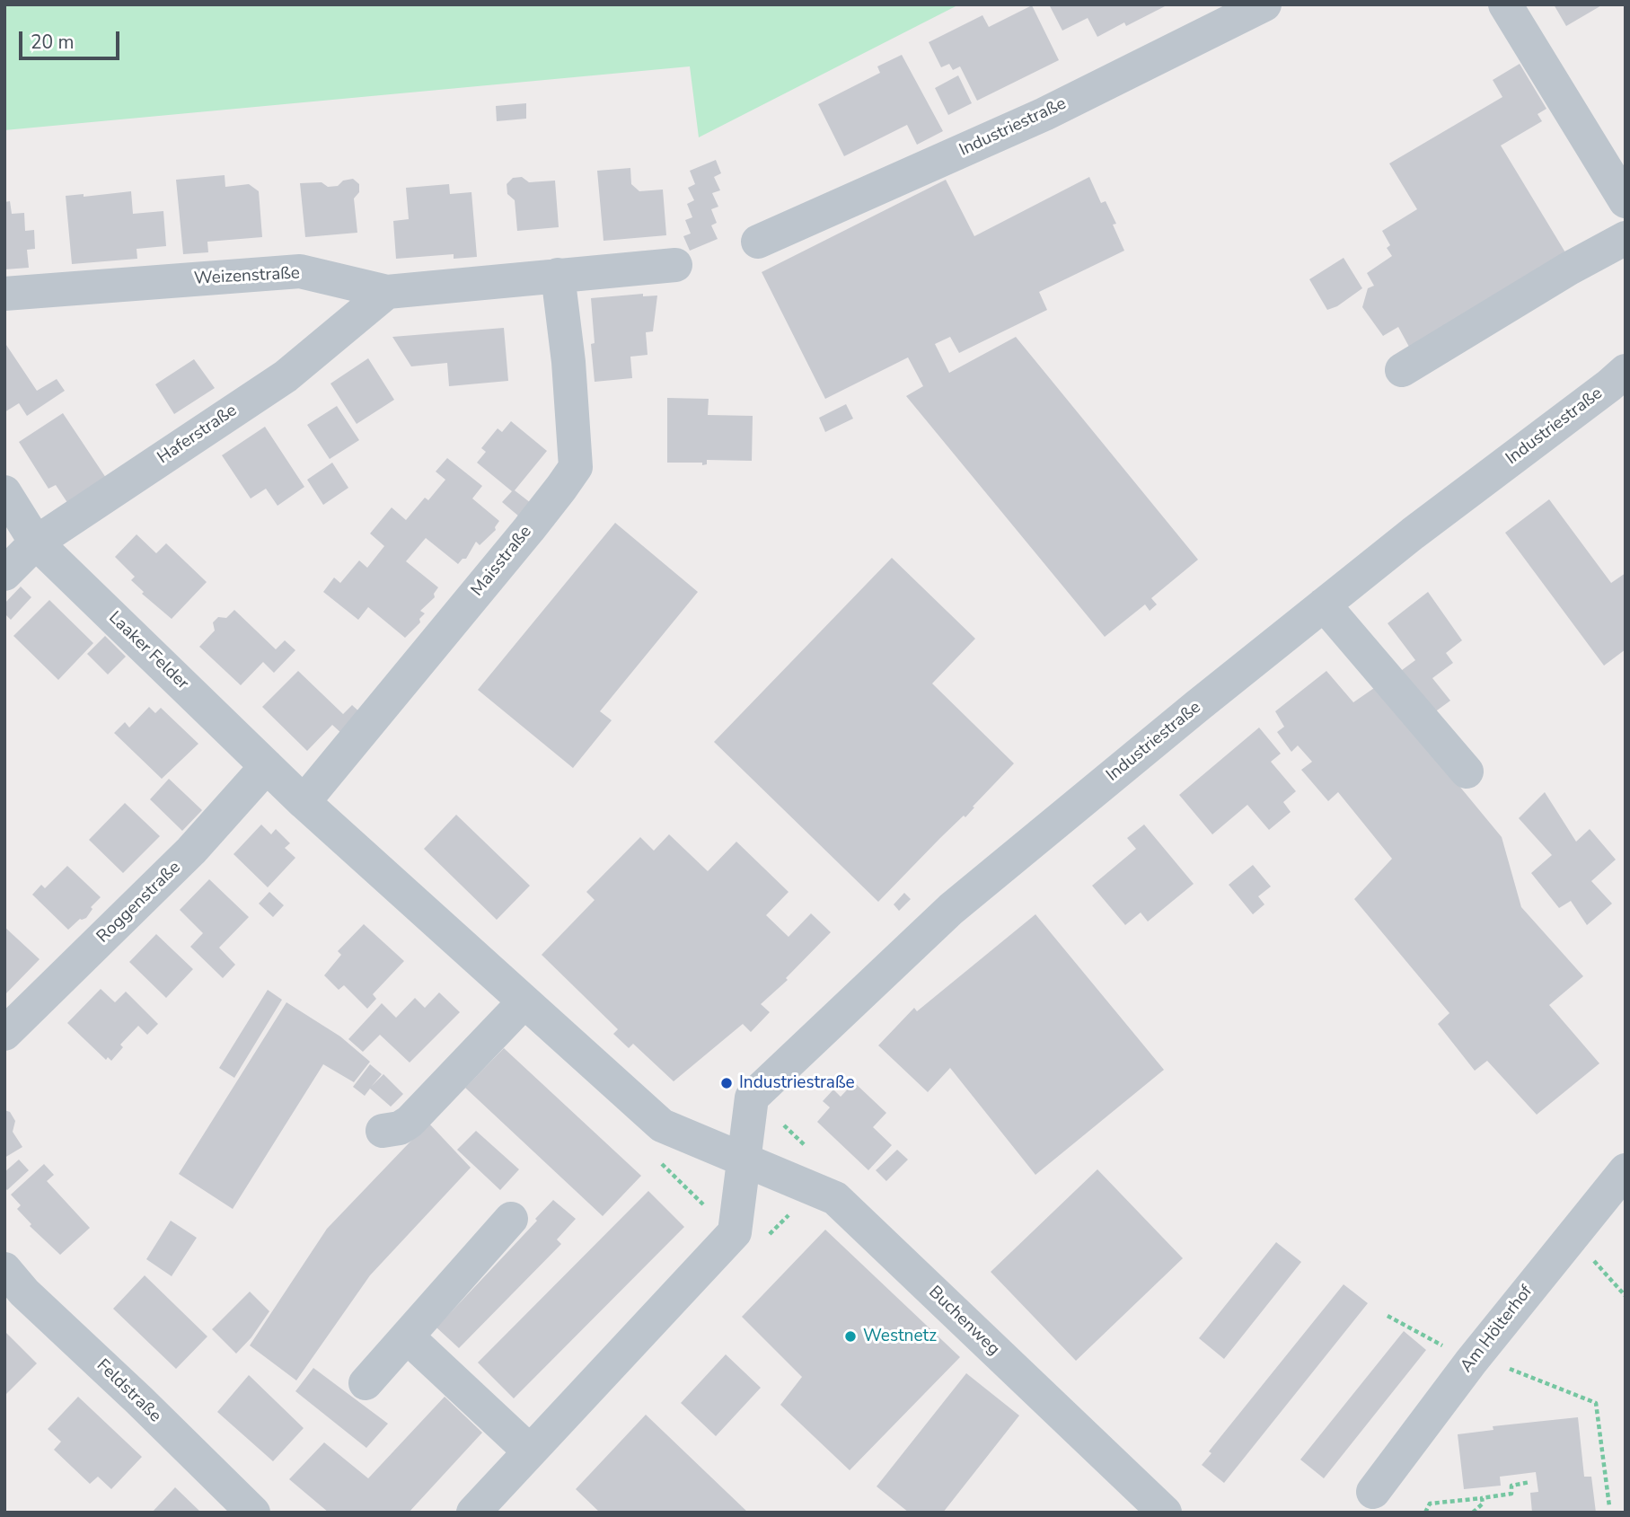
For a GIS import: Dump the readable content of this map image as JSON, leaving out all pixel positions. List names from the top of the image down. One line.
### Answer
{"streets":{"street":["Industriestraße","Weizenstraße","Haferstraße","Maisstraße","Laaker Felder","Roggenstraße","Buchenweg","Am Hölterhof","Feldstraße"]},"crossings":[["Industriestraße","Buchenweg"],["Weizenstraße","Haferstraße"],["Weizenstraße","Maisstraße"],["Haferstraße","Laaker Felder"],["Maisstraße","Laaker Felder"],["Laaker Felder","Roggenstraße"]],"places":["Industriestraße","Westnetz"],"scale_bar":"20 m"}
